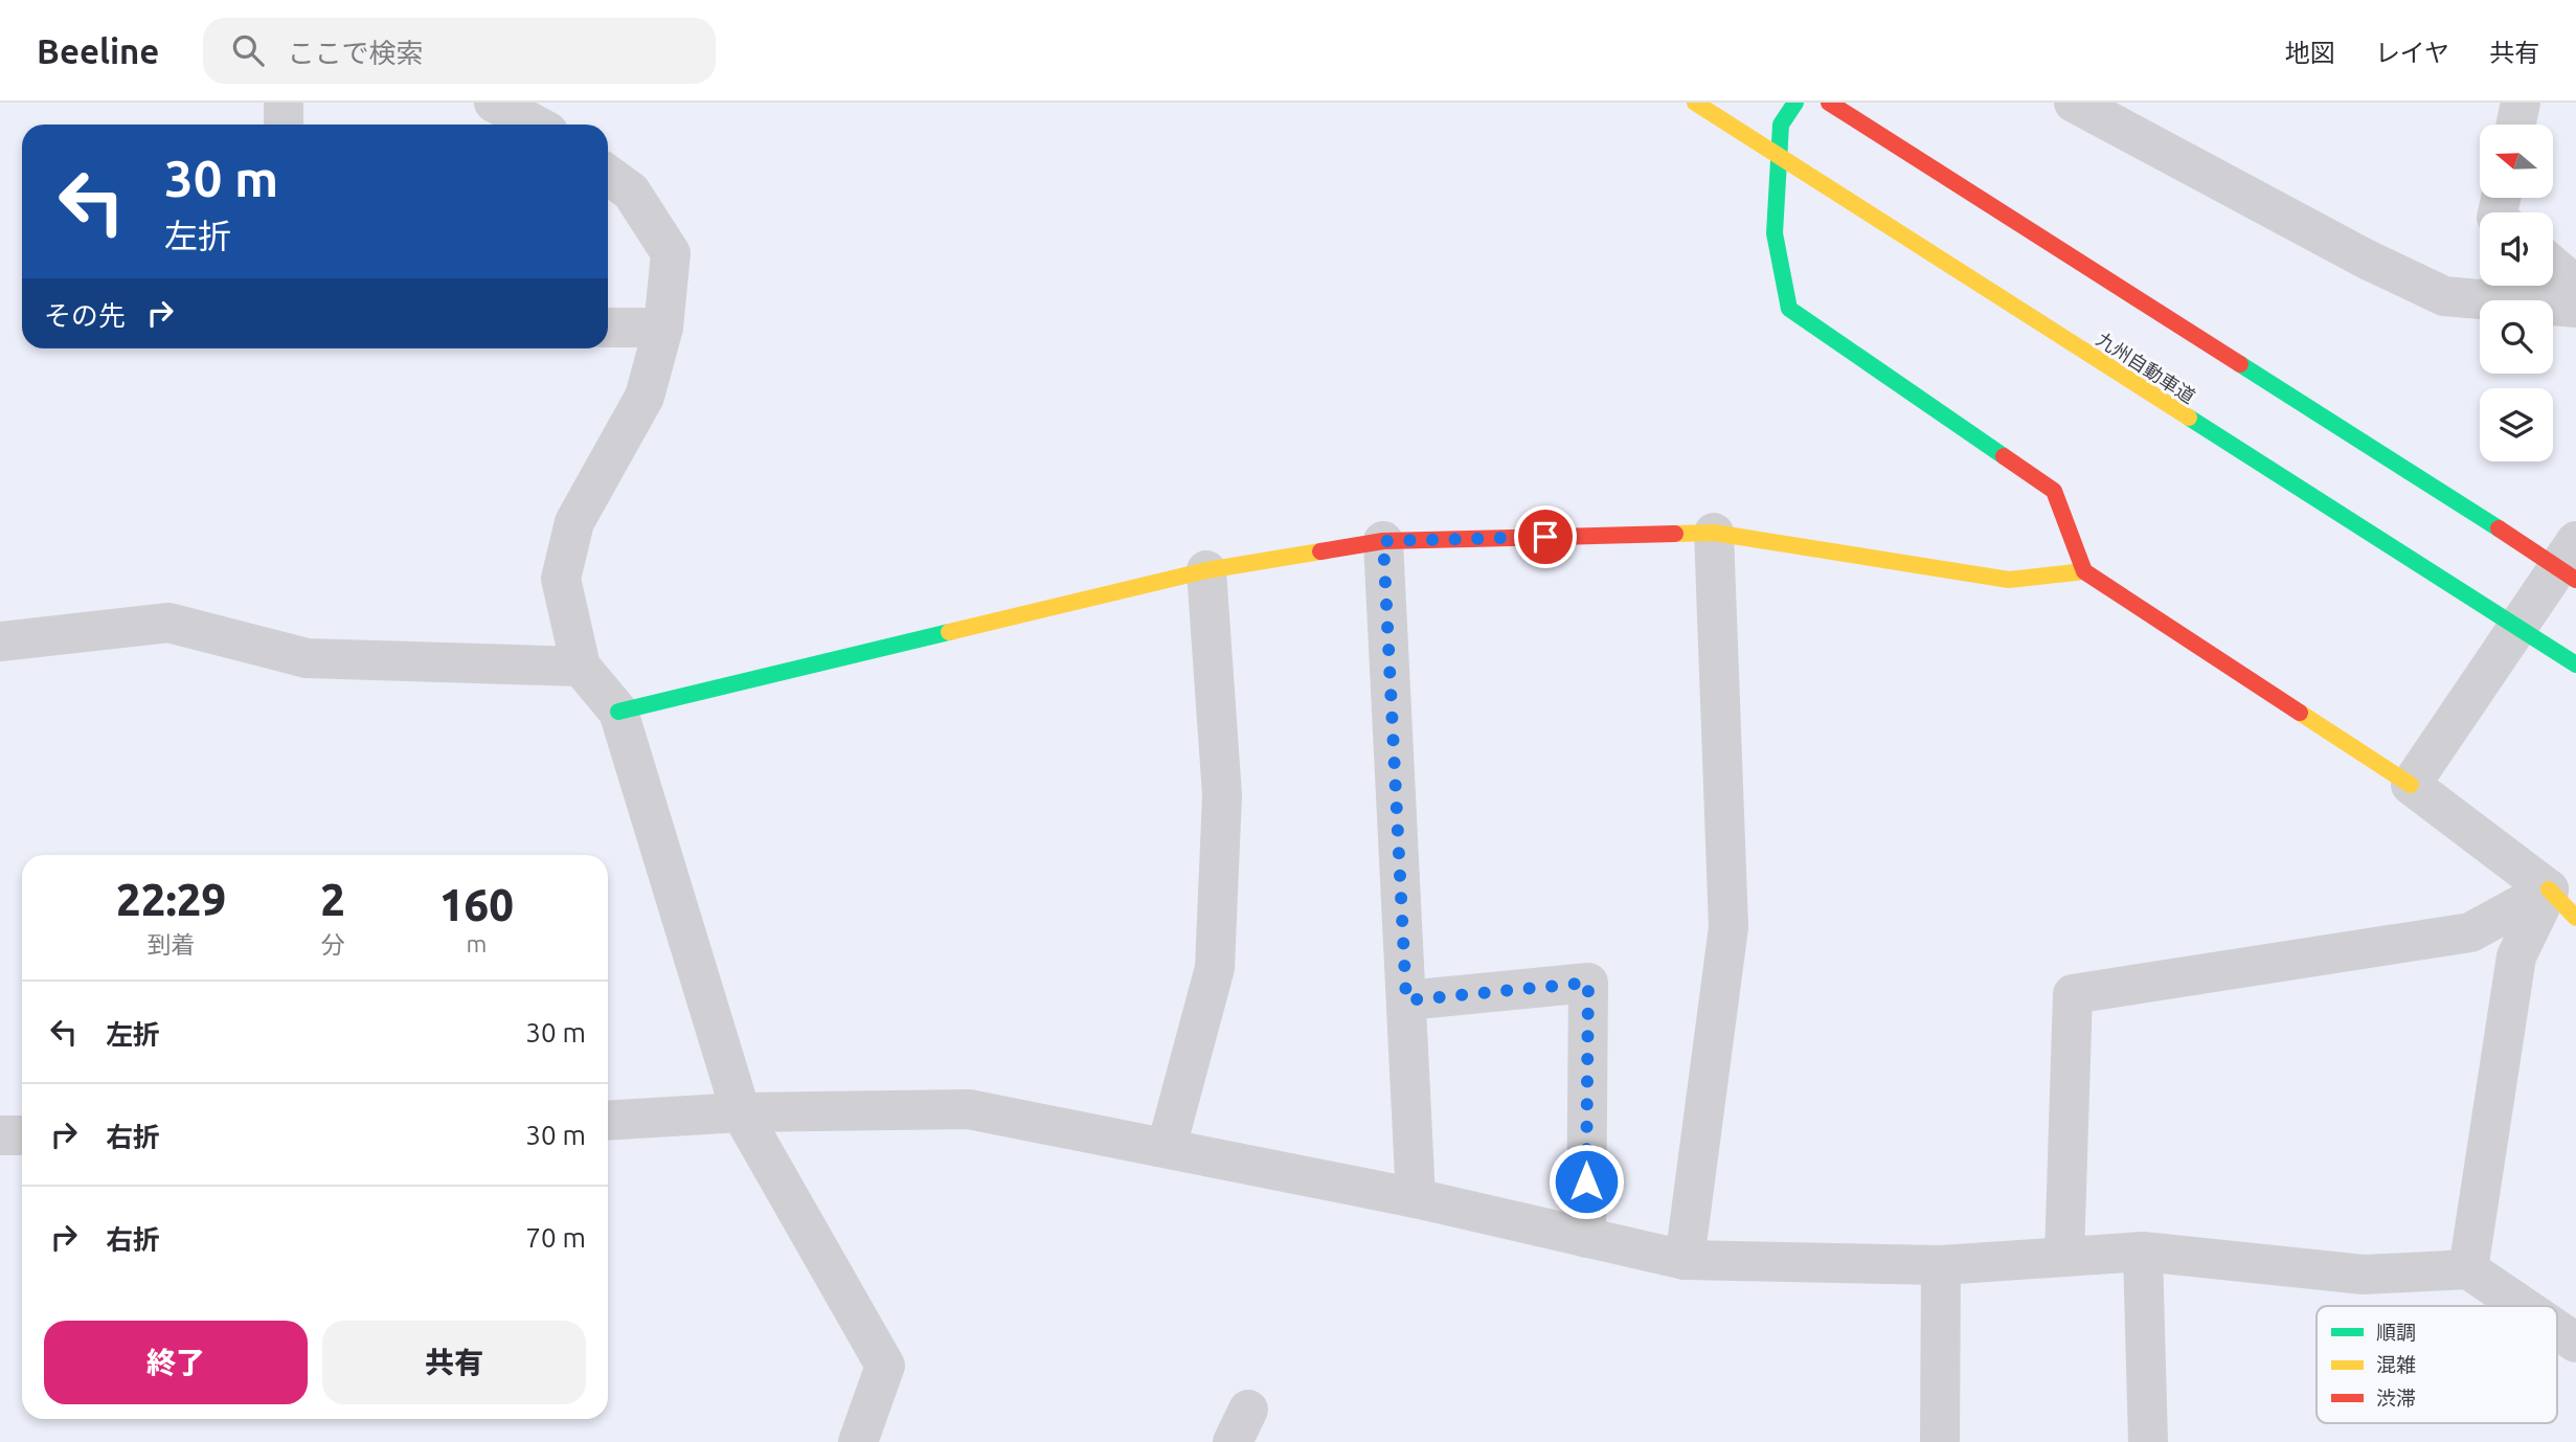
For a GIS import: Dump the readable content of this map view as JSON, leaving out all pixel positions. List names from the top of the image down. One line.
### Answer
{"streets":{"main road":["九州自動車道"]},"legend":["順調","混雑","渋滞"],"north":"left","page":{"header":"Beeline","search":"ここで検索","nav":["地図","レイヤ","共有"],"turn":["30 m","左折"],"then":"その先","eta":["22:29","到着","2","分","160","m"],"list":[{"name":"左折","value":"30 m"},{"name":"右折","value":"30 m"},{"name":"右折","value":"70 m"}],"buttons":["終了","共有"]}}
